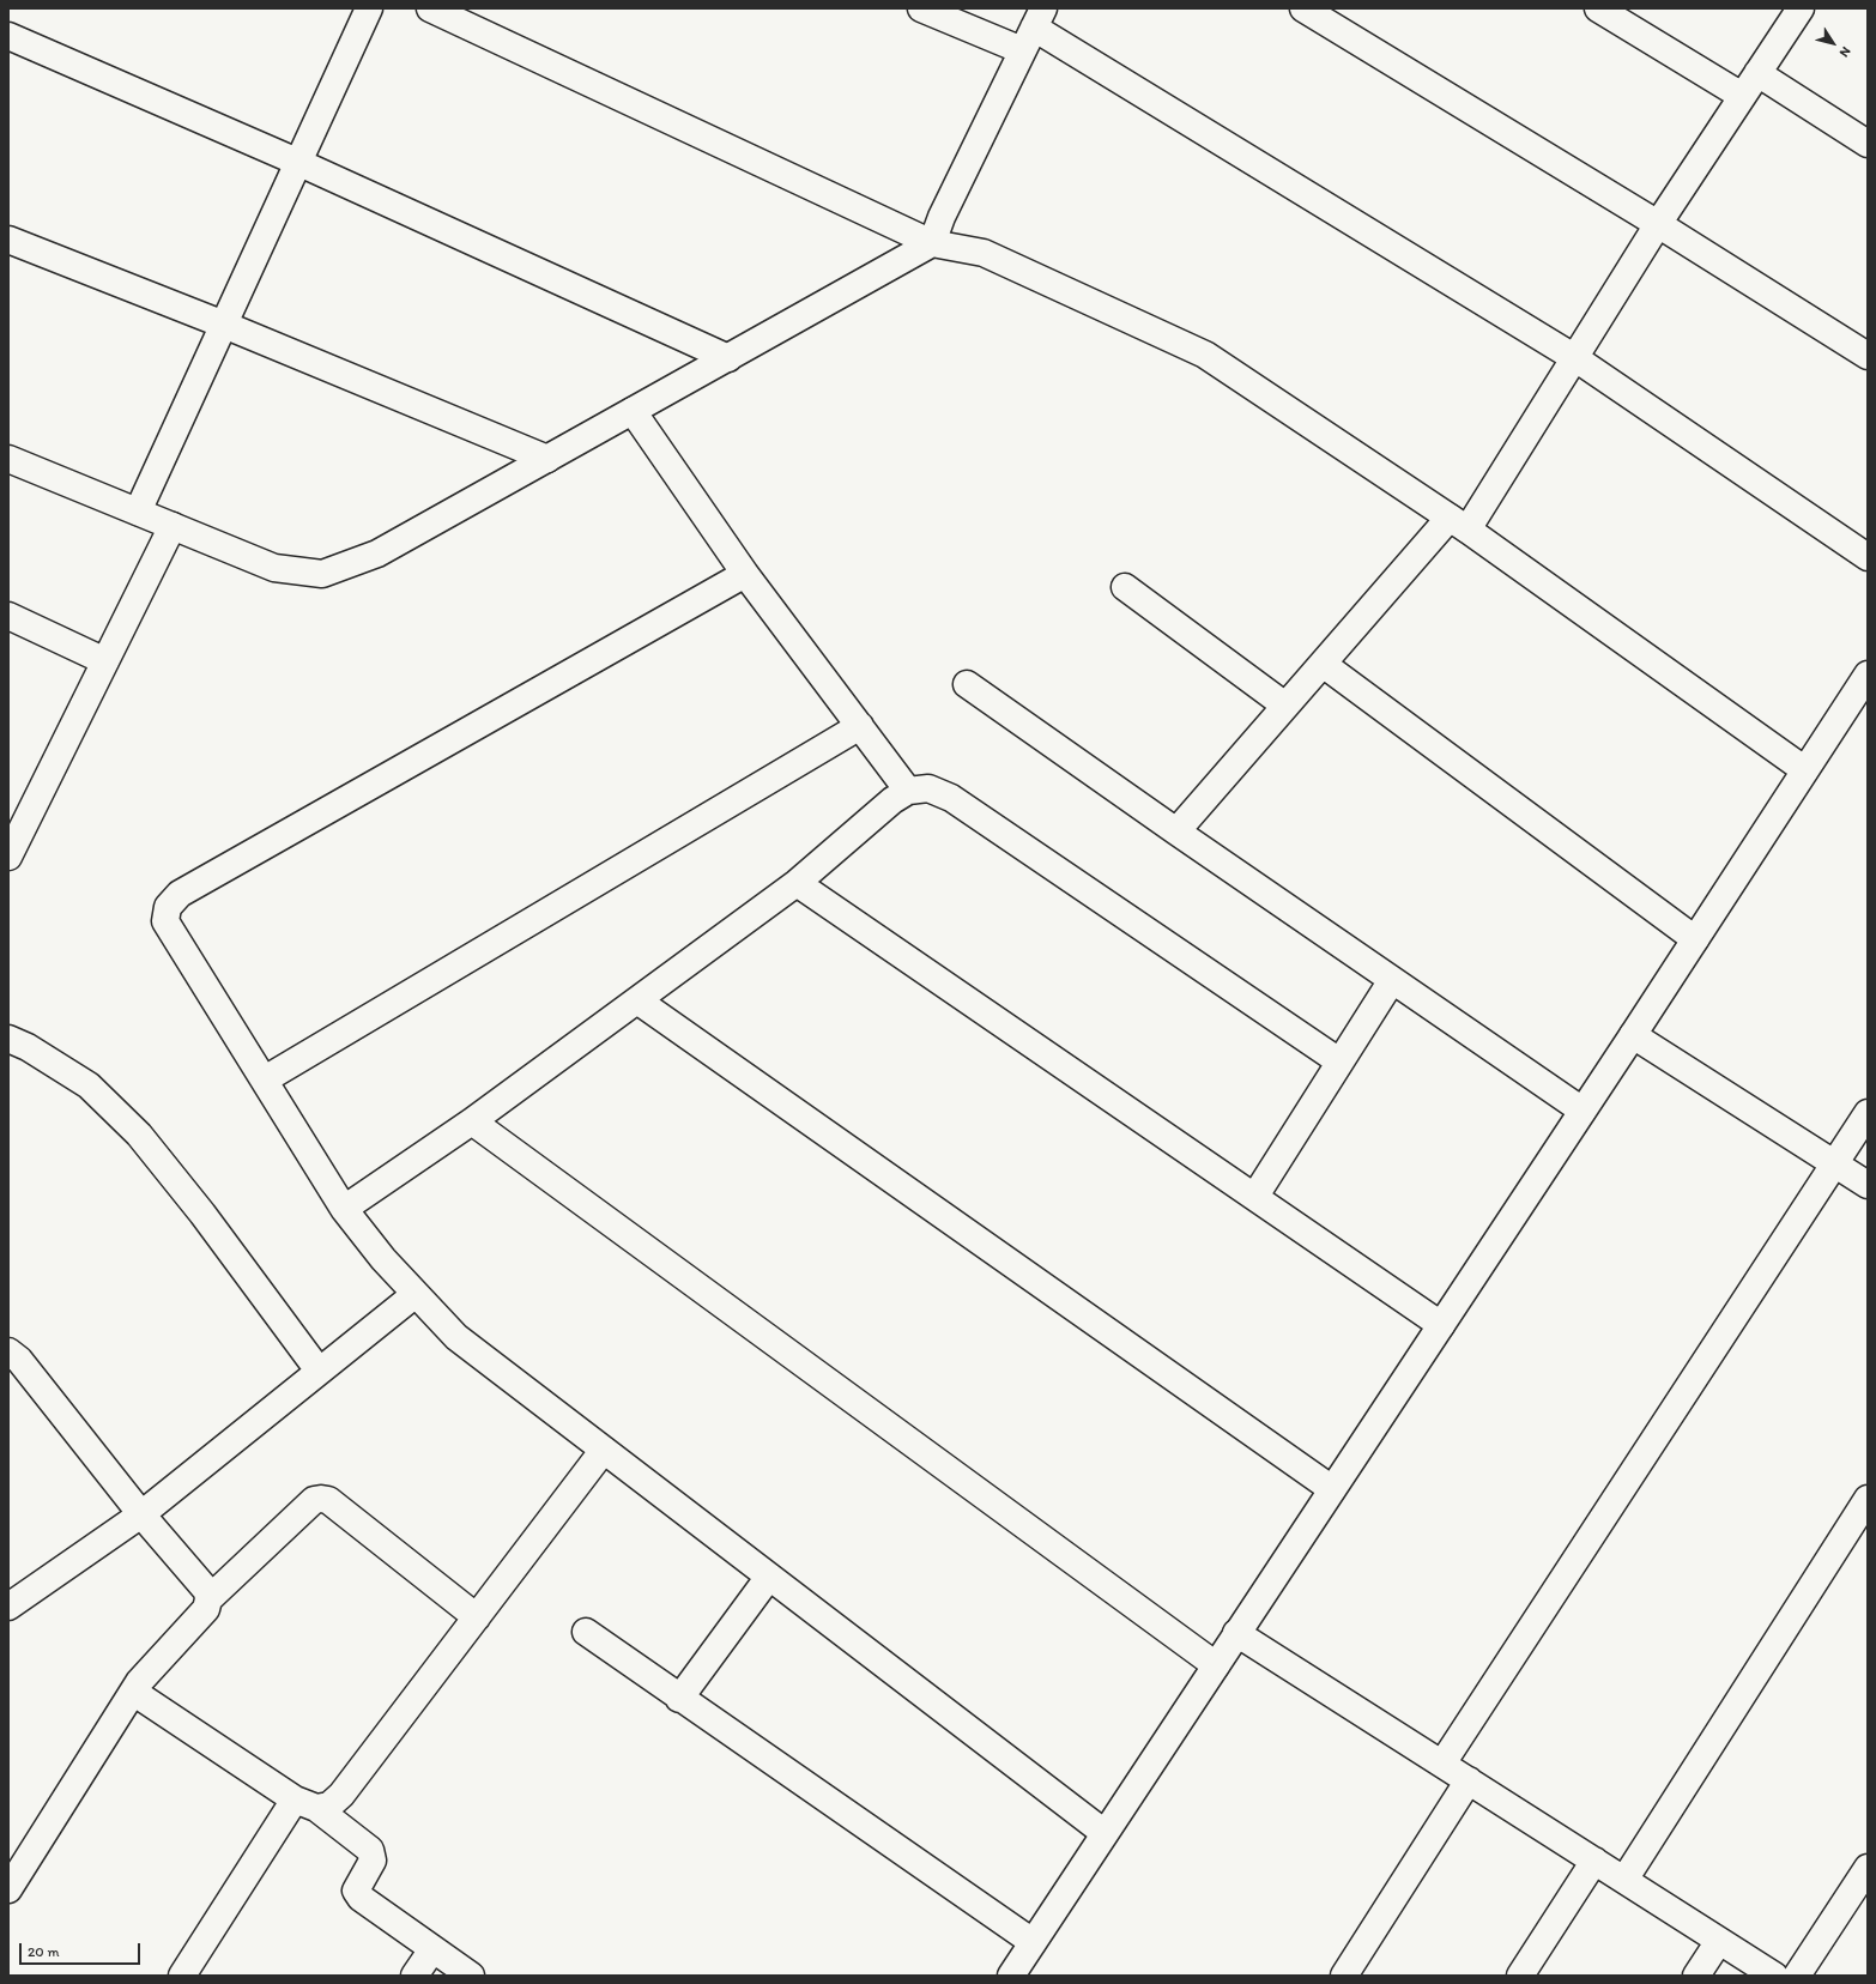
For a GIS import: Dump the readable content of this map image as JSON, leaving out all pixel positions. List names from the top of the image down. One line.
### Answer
{"scale_bar":"20 m","north":"bottom right"}
